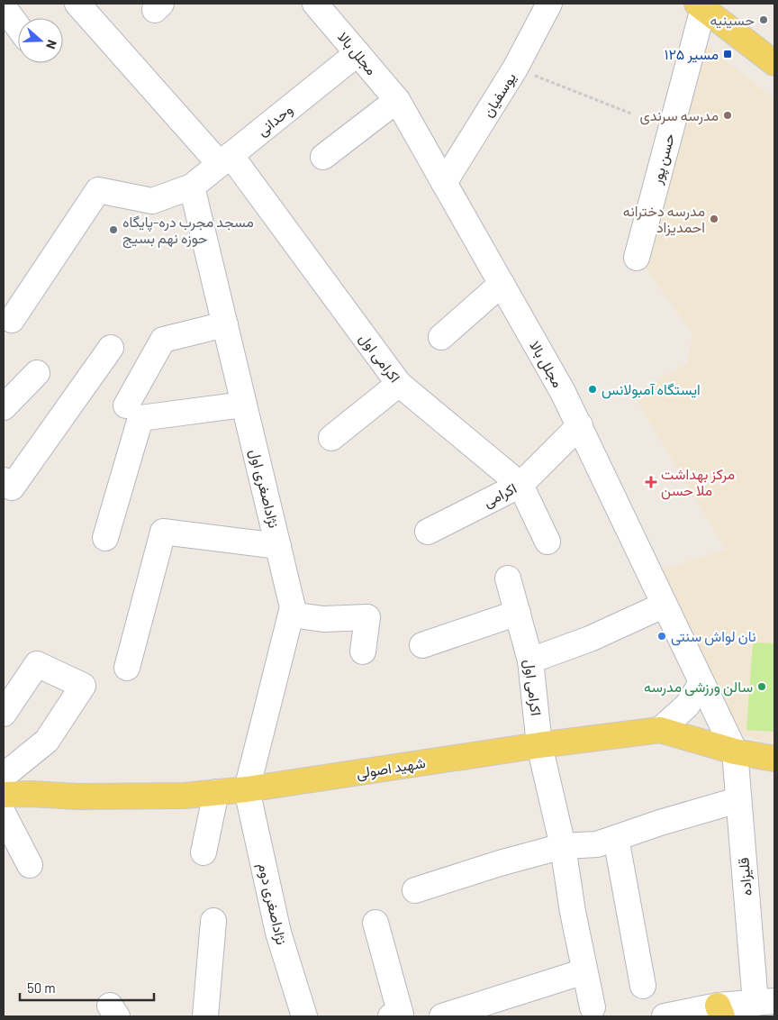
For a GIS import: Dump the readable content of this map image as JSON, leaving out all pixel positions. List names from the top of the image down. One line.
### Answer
{"streets":{"main road":["شهید اصولی"],"street":["مجلل بالا","یوسفیان","وحدانی","حسن پور","اکرامی اول","نژاداصغری اول","اکرامی","قلیزاده","نژاداصغری دوم"]},"crossings":[["مجلل بالا","یوسفیان"],["مجلل بالا","وحدانی"],["مجلل بالا","اکرامی"],["مجلل بالا","شهید اصولی"],["مجلل بالا","قلیزاده"],["وحدانی","اکرامی اول"],["وحدانی","نژاداصغری اول"],["اکرامی اول","اکرامی"],["اکرامی اول","شهید اصولی"],["نژاداصغری اول","شهید اصولی"],["نژاداصغری اول","نژاداصغری دوم"],["شهید اصولی","قلیزاده"],["شهید اصولی","نژاداصغری دوم"]],"places":{"other":["حسینیه","مدرسه سرندی","مدرسه دخترانه احمدیزاد","مسجد مجرب دره-پایگاه حوزه نهم بسیج","ایستگاه آمبولانس","نان لواش سنتی","سالن ورزشی مدرسه"],"transit":["مسیر ۱۲۵"],"health":["مرکز بهداشت ملا حسن"]},"scale_bar":"50 m","north":"right"}
